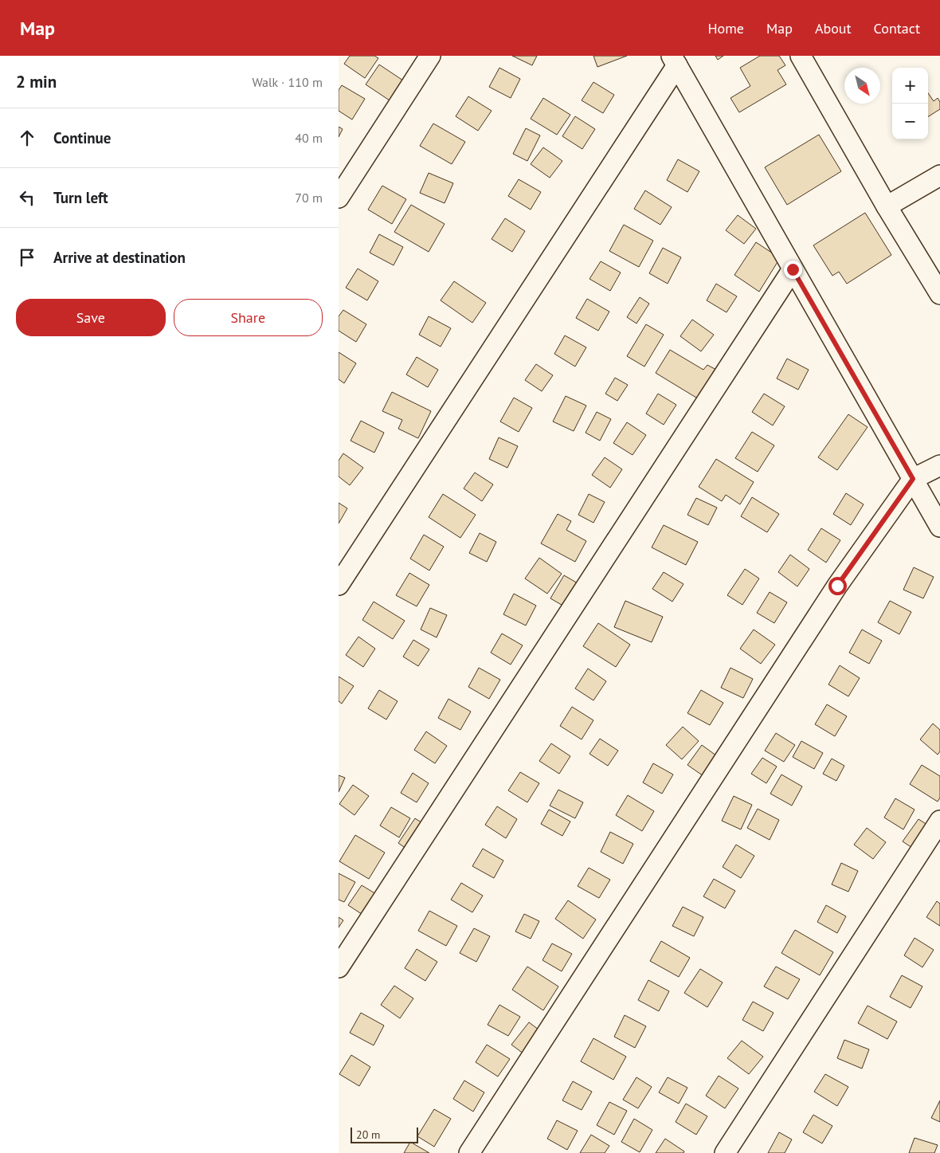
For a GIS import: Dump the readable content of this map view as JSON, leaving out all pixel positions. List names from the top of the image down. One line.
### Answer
{"scale_bar":"20 m","north":"bottom right","page":{"header":"Map","nav":["Home","Map","About","Contact"],"heading":["2 min","Walk · 110 m"],"map_buttons":["+","−"],"list":[["Continue","40 m"],["Turn left","70 m"],"Arrive at destination"],"buttons":["Save","Share"],"scale":"20 m"}}
